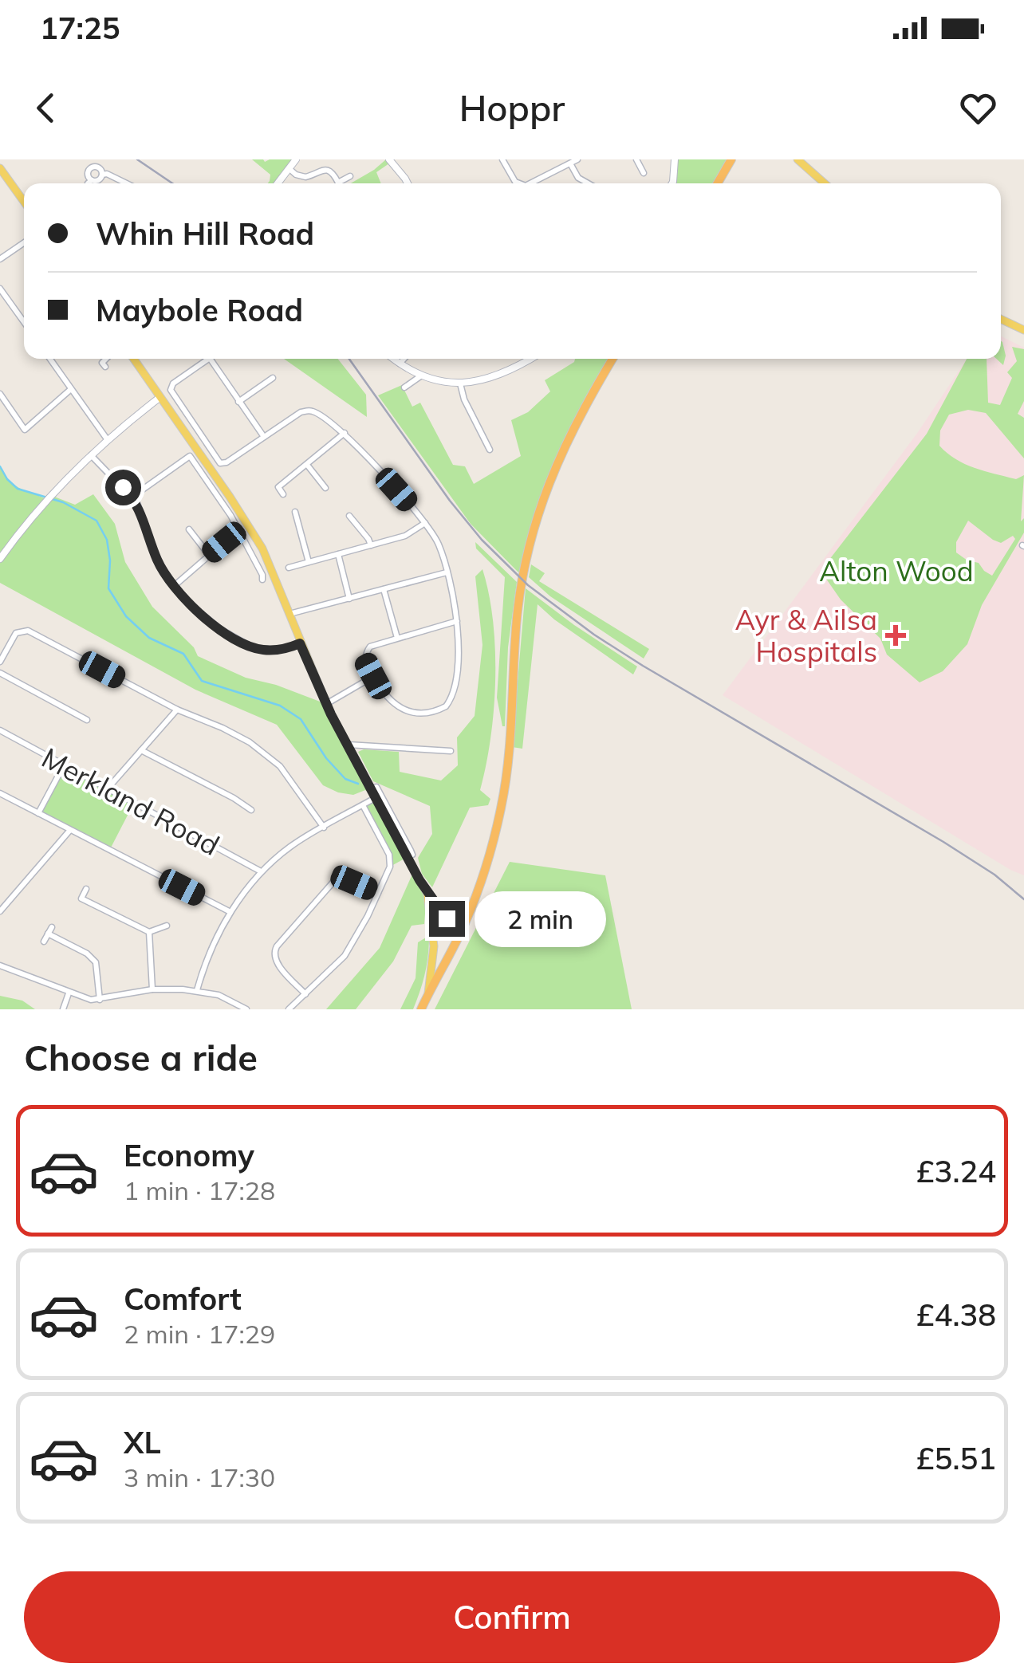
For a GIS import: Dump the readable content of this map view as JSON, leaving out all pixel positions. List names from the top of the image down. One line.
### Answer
{"streets":{"street":["Merkland Road"]},"parks":["Alton Wood"],"places":{"health":["Ayr & Ailsa Hospitals"]},"page":{"status":"17:25","header":"Hoppr","banner":["Whin Hill Road","Maybole Road"],"bubble":"2 min","heading":"Choose a ride","list":[{"name":"Economy","note":"1 min · 17:28","value":"£3.24"},{"name":"Comfort","note":"2 min · 17:29","value":"£4.38"},{"name":"XL","note":"3 min · 17:30","value":"£5.51"}],"buttons":"Confirm"}}
